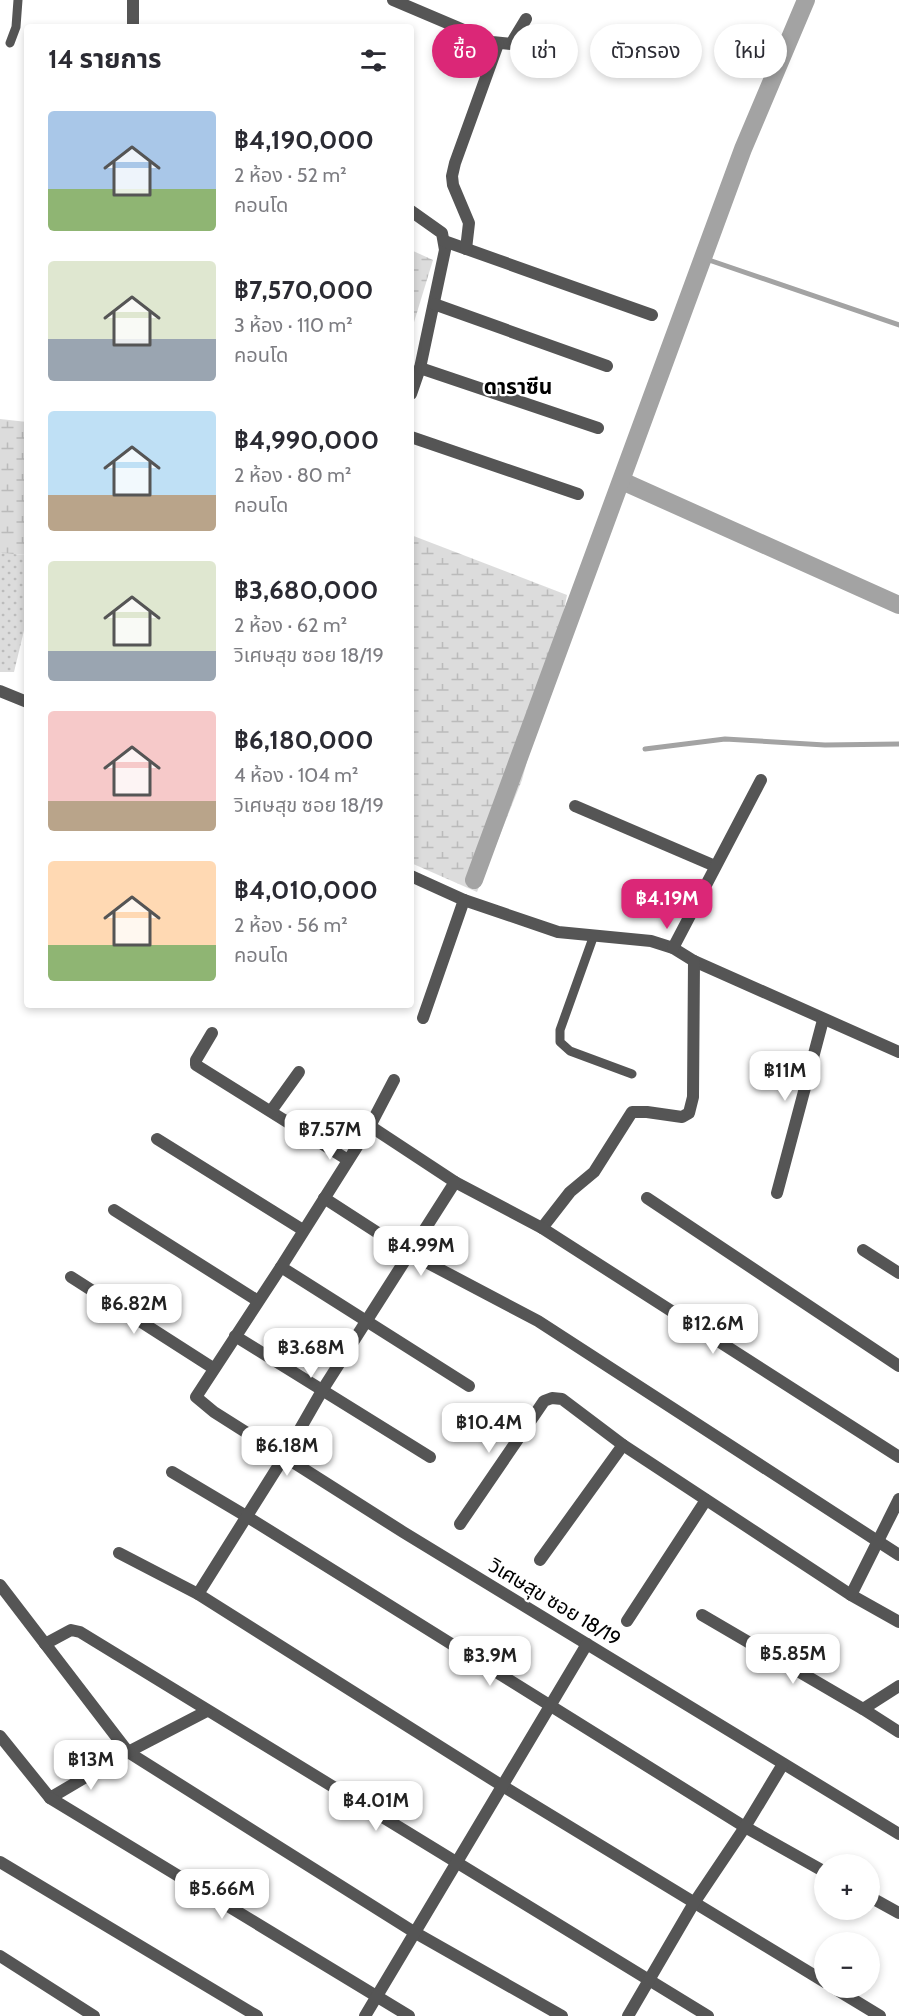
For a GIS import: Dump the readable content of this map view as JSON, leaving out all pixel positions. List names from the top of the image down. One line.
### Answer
{"streets":{"street":["วิเศษสุข ซอย 18/19"]},"districts":["ดาราซีน"],"page":{"chip":["ซื้อ","เช่า","ตัวกรอง","ใหม่"],"heading":"14 รายการ","list":[{"name":"฿4,190,000","note":"2 ห้อง · 52 m² · คอนโด"},{"name":"฿7,570,000","note":"3 ห้อง · 110 m² · คอนโด"},{"name":"฿4,990,000","note":"2 ห้อง · 80 m² · คอนโด"},{"name":"฿3,680,000","note":"2 ห้อง · 62 m² · วิเศษสุข ซอย 18/19"},{"name":"฿6,180,000","note":"4 ห้อง · 104 m² · วิเศษสุข ซอย 18/19"},{"name":"฿4,010,000","note":"2 ห้อง · 56 m² · คอนโด"}],"price":["฿4.19M","฿11M","฿7.57M","฿4.99M","฿6.82M","฿12.6M","฿3.68M","฿10.4M","฿6.18M","฿5.85M","฿3.9M","฿13M","฿4.01M","฿5.66M"],"map_buttons":["+","−"]}}
